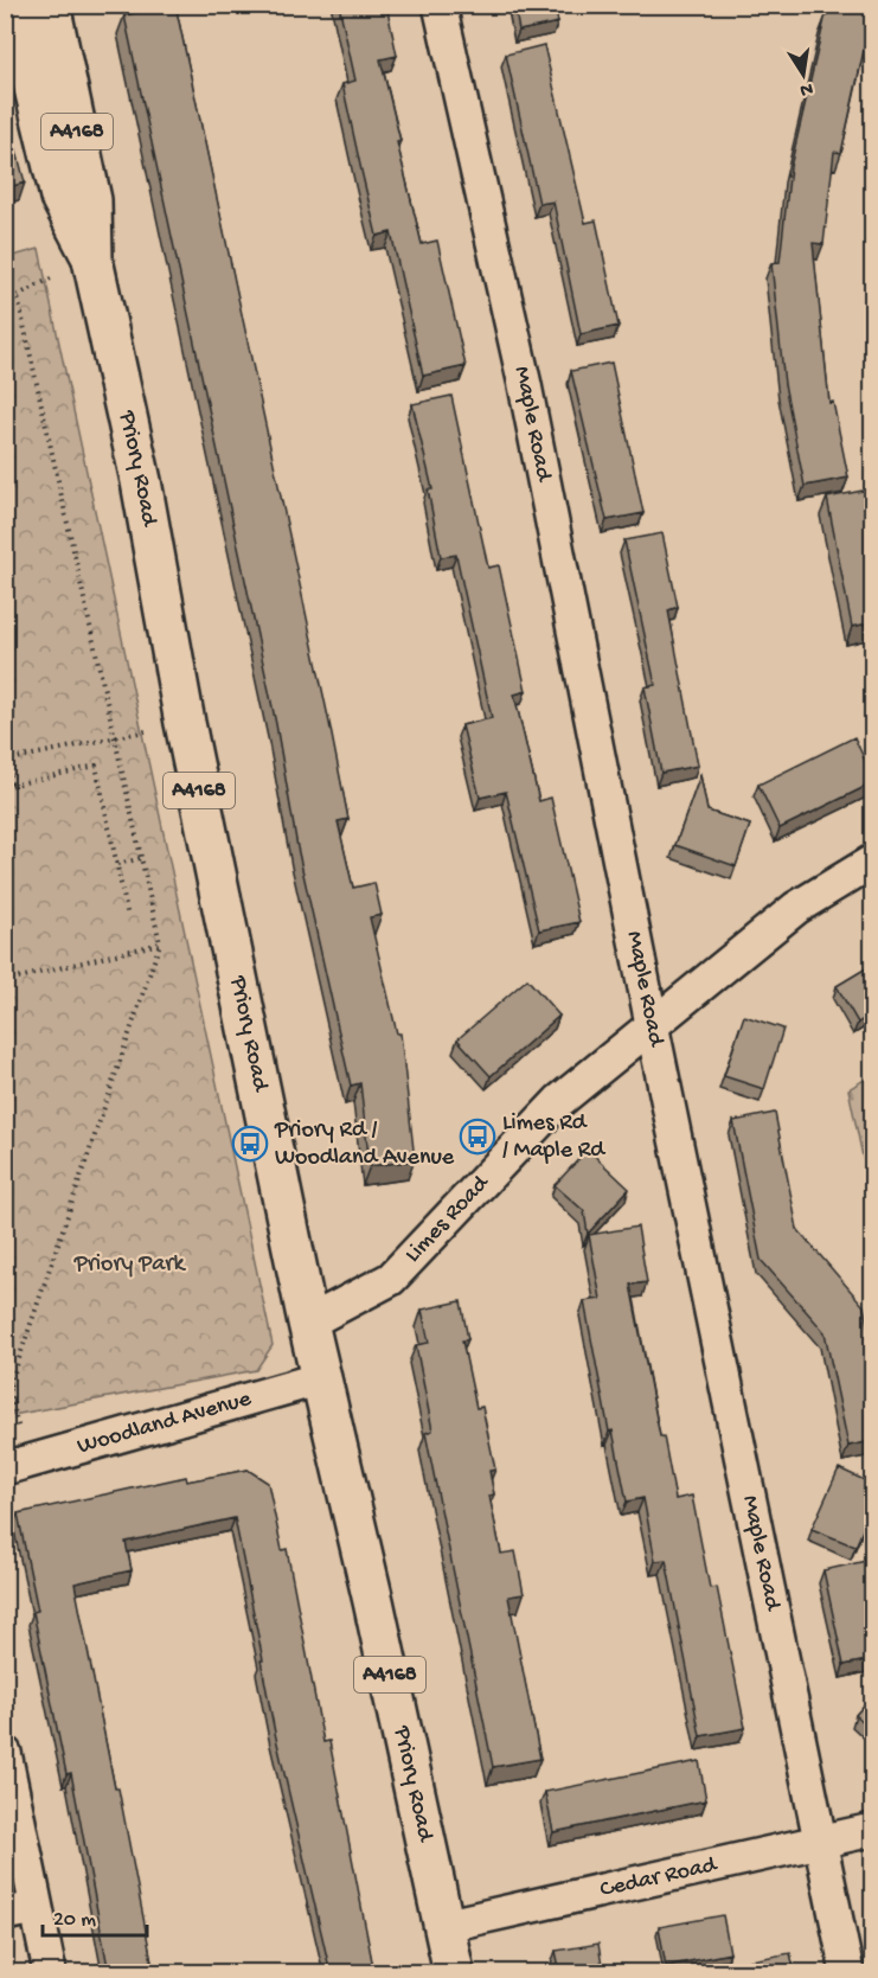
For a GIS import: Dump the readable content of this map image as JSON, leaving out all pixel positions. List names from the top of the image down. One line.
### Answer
{"streets":{"main road":["A4168","Priory Road"],"street":["Maple Road","Limes Road","Woodland Avenue","Cedar Road"]},"crossings":[["Maple Road","Limes Road"],["Maple Road","Cedar Road"],["Priory Road","Limes Road"],["Priory Road","Woodland Avenue"],["Priory Road","Cedar Road"]],"parks":["Priory Park"],"places":{"bus stop":["Limes Rd / Maple Rd","Priory Rd / Woodland Avenue"]},"scale_bar":"20 m","north":"bottom"}
